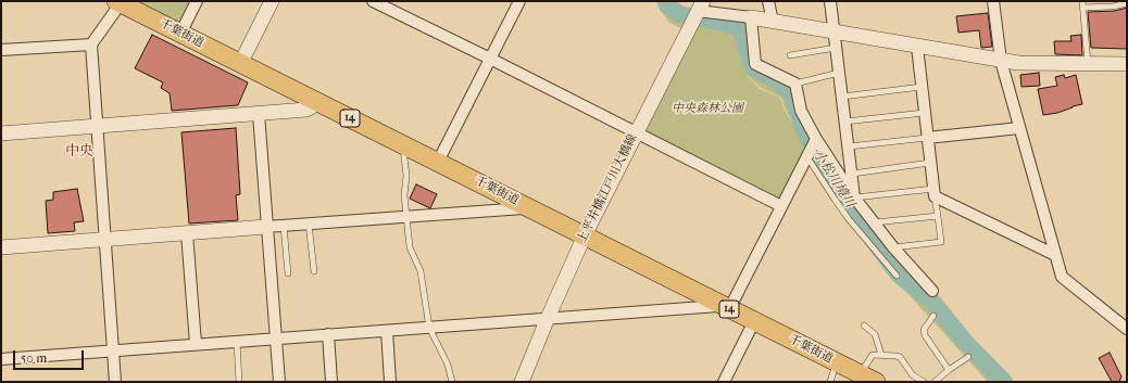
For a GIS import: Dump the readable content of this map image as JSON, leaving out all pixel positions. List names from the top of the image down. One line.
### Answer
{"streets":{"highway":["千葉街道","14"],"street":["上平井橋江戸川大橋線"]},"crossings":[["千葉街道","上平井橋江戸川大橋線"]],"districts":["中央"],"water":["小松川境川"],"parks":["中央森林公園"],"scale_bar":"50 m"}
